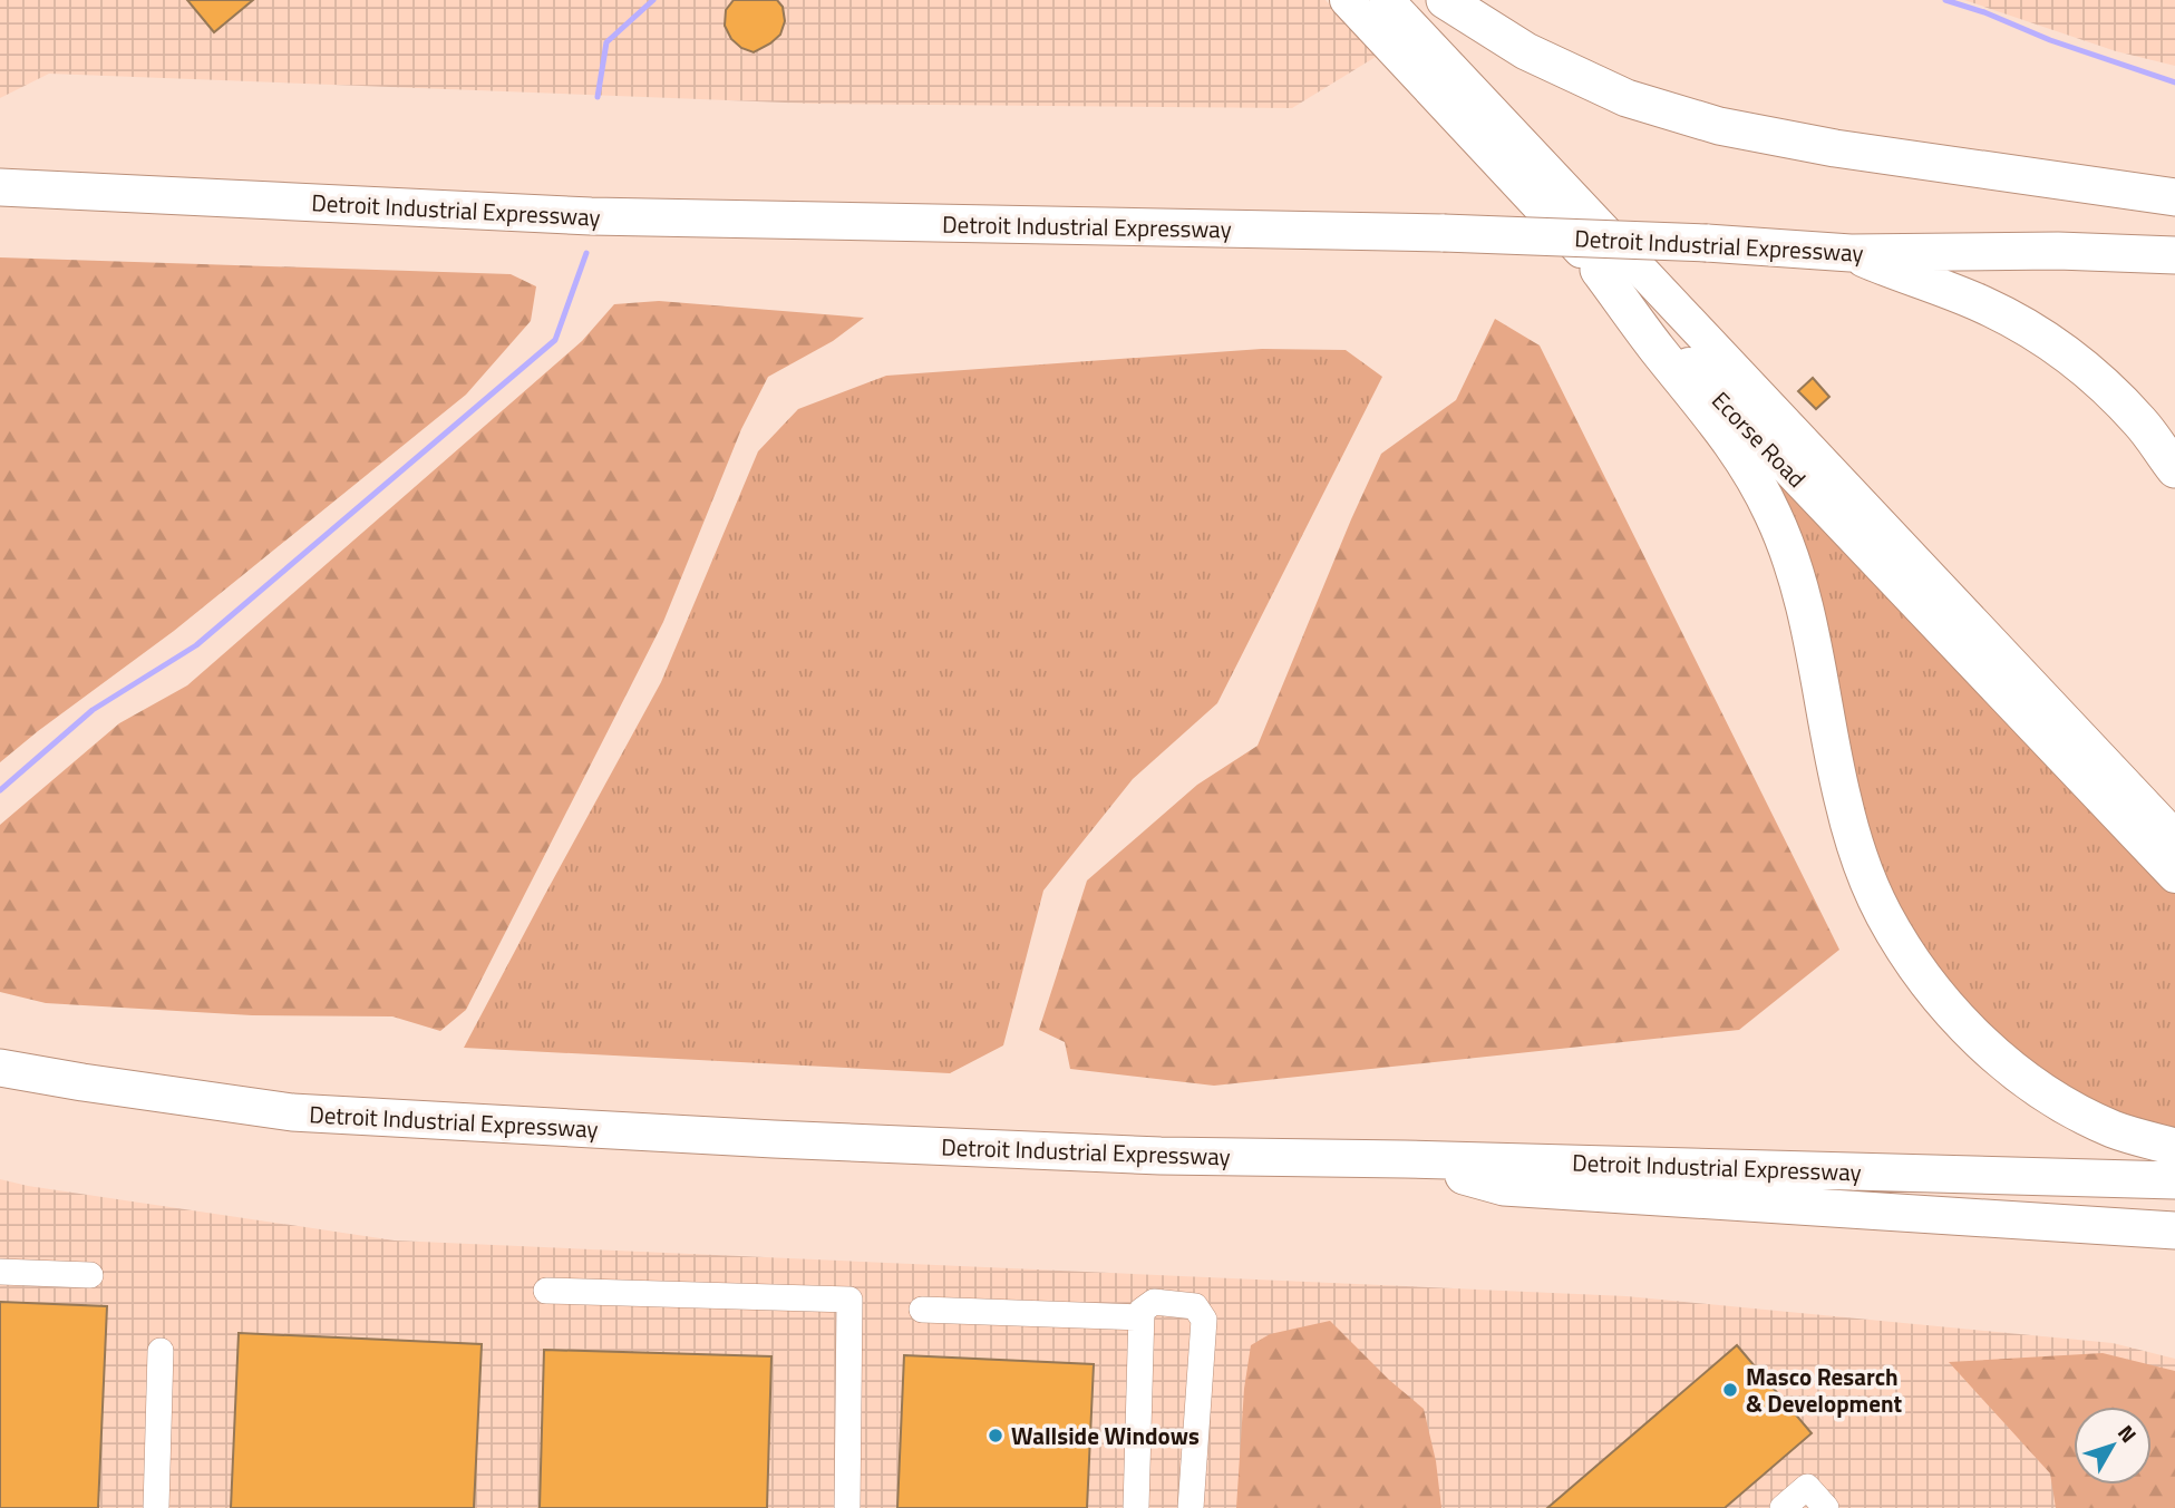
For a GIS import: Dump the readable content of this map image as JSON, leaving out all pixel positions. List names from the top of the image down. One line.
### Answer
{"streets":{"highway":["Detroit Industrial Expressway"],"main road":["Ecorse Road"]},"places":["Masco Resarch & Development","Wallside Windows"],"north":"top right"}
